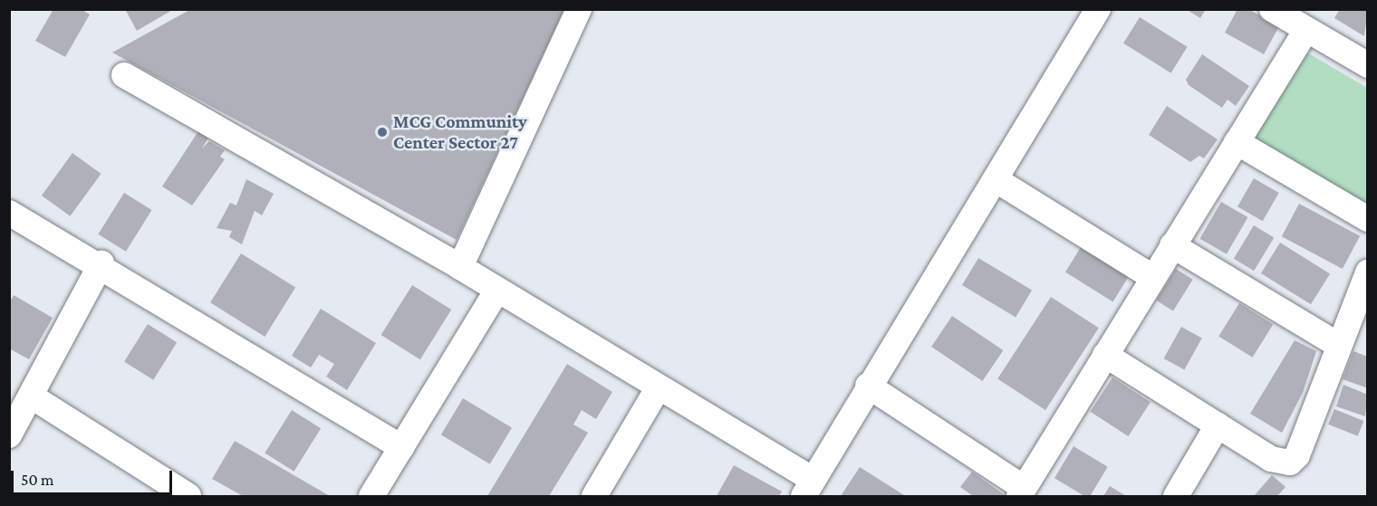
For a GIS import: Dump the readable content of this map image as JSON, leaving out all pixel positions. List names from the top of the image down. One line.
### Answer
{"places":["MCG Community Center Sector 27"],"scale_bar":"50 m"}
